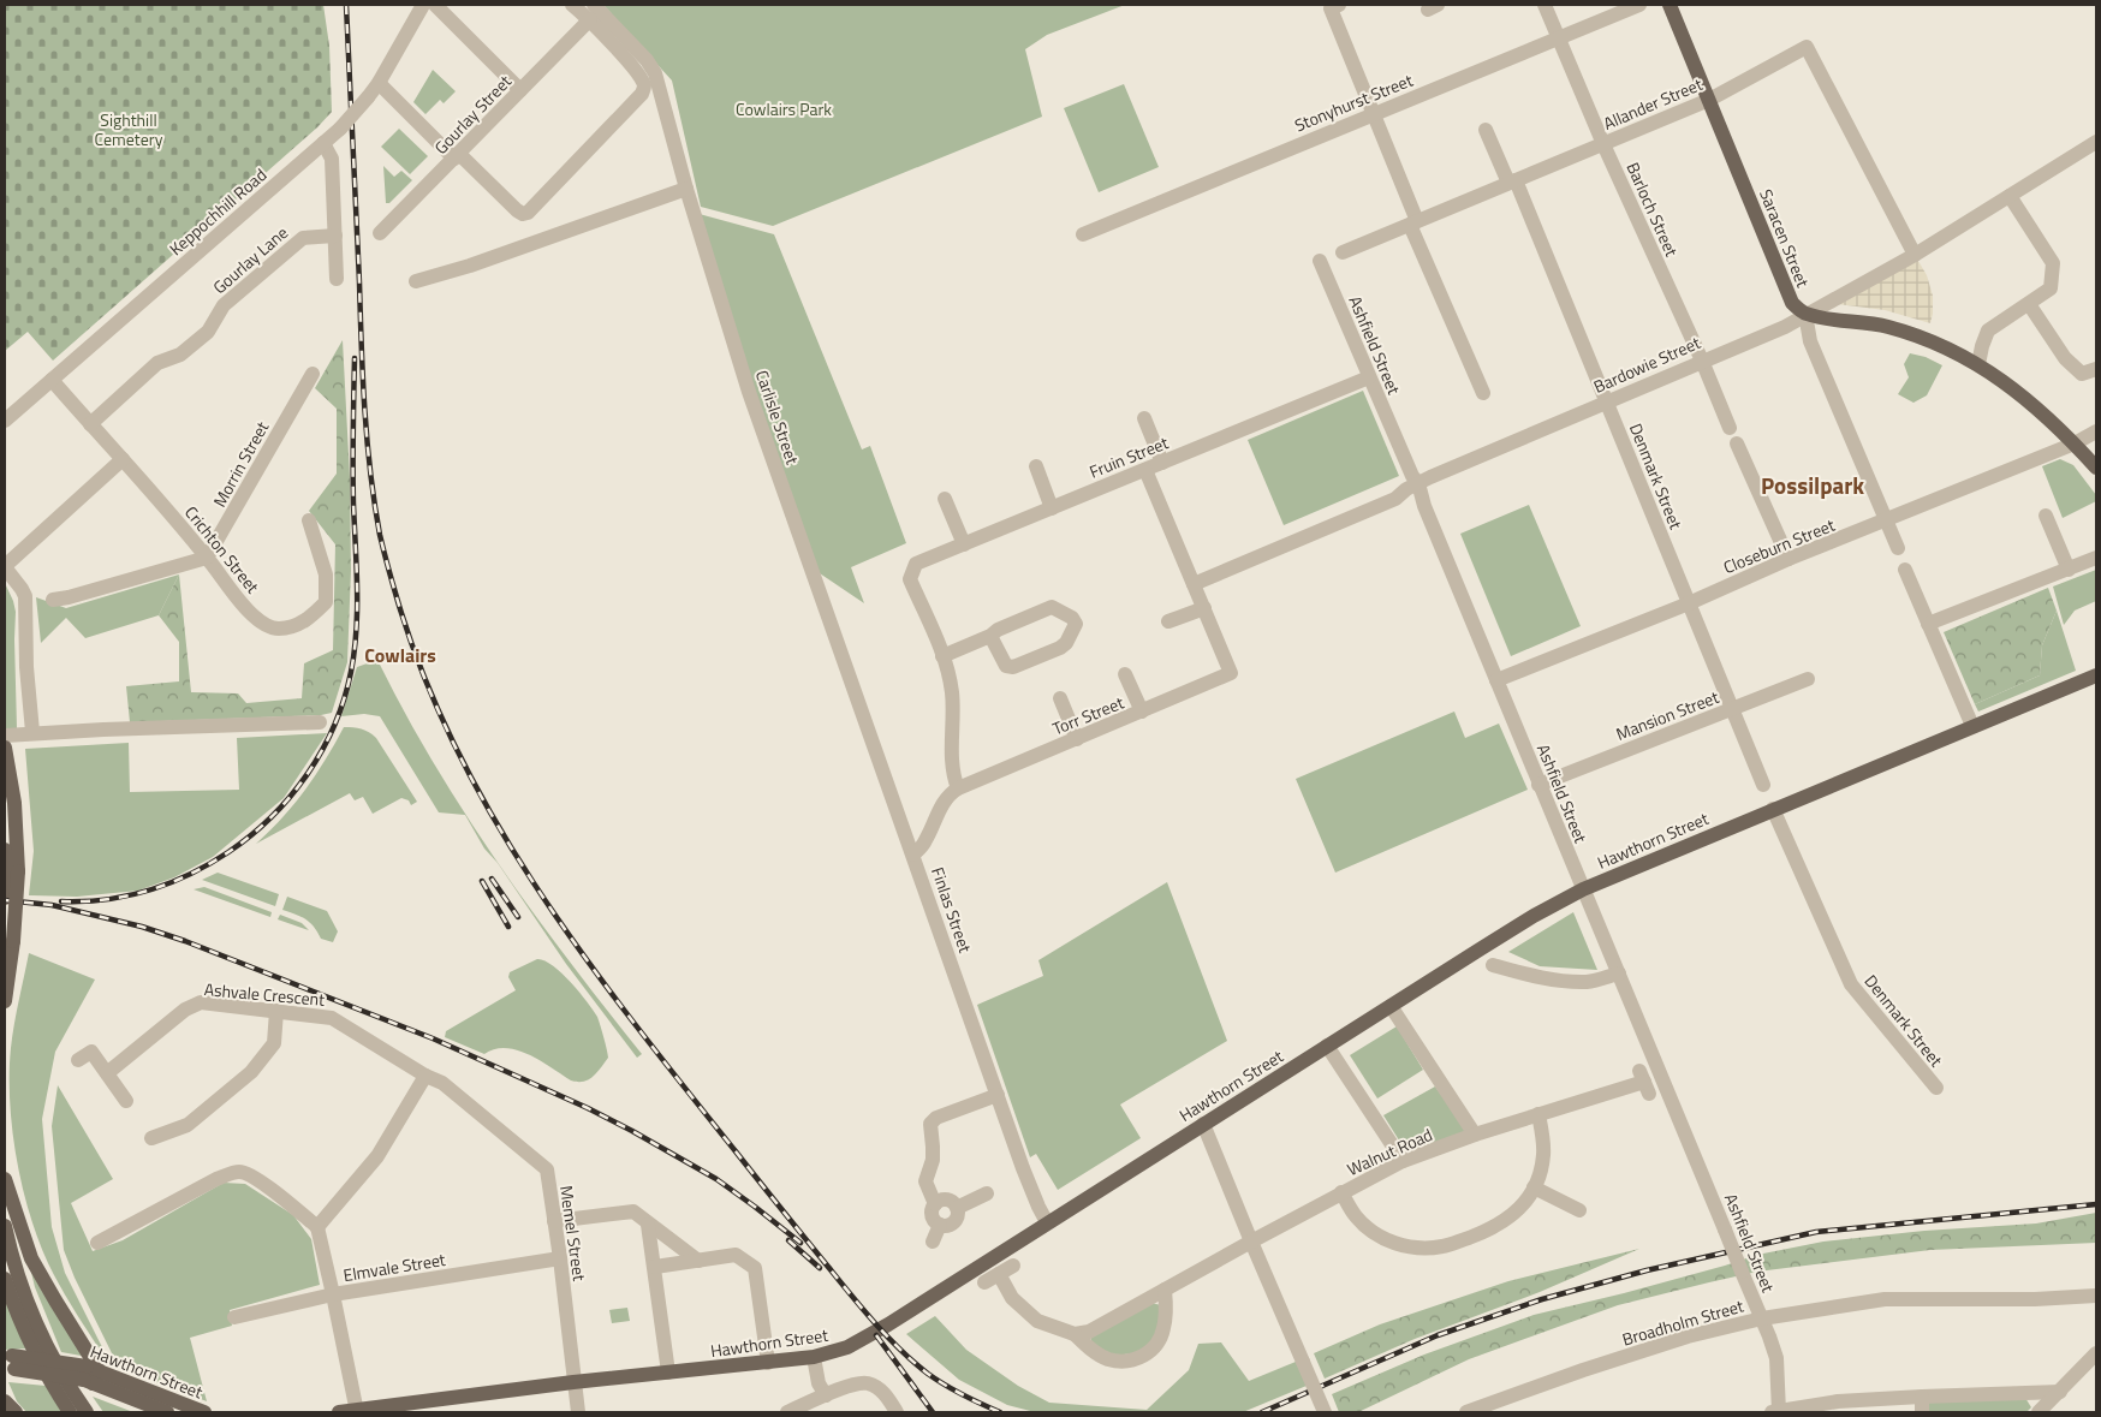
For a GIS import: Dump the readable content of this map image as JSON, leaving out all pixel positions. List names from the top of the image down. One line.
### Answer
{"streets":{"main road":["Saracen Street","Hawthorn Street"],"street":["Stonyhurst Street","Allander Street","Gourlay Street","Barloch Street","Keppochhill Road","Gourlay Lane","Ashfield Street","Bardowie Street","Carlisle Street","Fruin Street","Morrin Street","Denmark Street","Closeburn Street","Crichton Street","Torr Street","Mansion Street","Finlas Street","Ashvale Crescent","Walnut Road","Memel Street","Elmvale Street","Broadholm Street"]},"crossings":[["Stonyhurst Street","Barloch Street"],["Allander Street","Barloch Street"],["Allander Street","Saracen Street"],["Allander Street","Bardowie Street"],["Allander Street","Denmark Street"],["Barloch Street","Bardowie Street"],["Keppochhill Road","Crichton Street"],["Saracen Street","Bardowie Street"],["Saracen Street","Closeburn Street"],["Gourlay Lane","Crichton Street"],["Ashfield Street","Bardowie Street"],["Ashfield Street","Fruin Street"],["Ashfield Street","Closeburn Street"],["Ashfield Street","Mansion Street"],["Ashfield Street","Hawthorn Street"],["Ashfield Street","Broadholm Street"],["Bardowie Street","Denmark Street"],["Carlisle Street","Finlas Street"],["Morrin Street","Crichton Street"],["Denmark Street","Closeburn Street"],["Denmark Street","Mansion Street"],["Denmark Street","Hawthorn Street"],["Torr Street","Finlas Street"],["Hawthorn Street","Finlas Street"],["Hawthorn Street","Memel Street"],["Ashvale Crescent","Memel Street"],["Memel Street","Elmvale Street"]],"districts":["Possilpark","Cowlairs"],"parks":["Cowlairs Park","Sighthill Cemetery"]}
